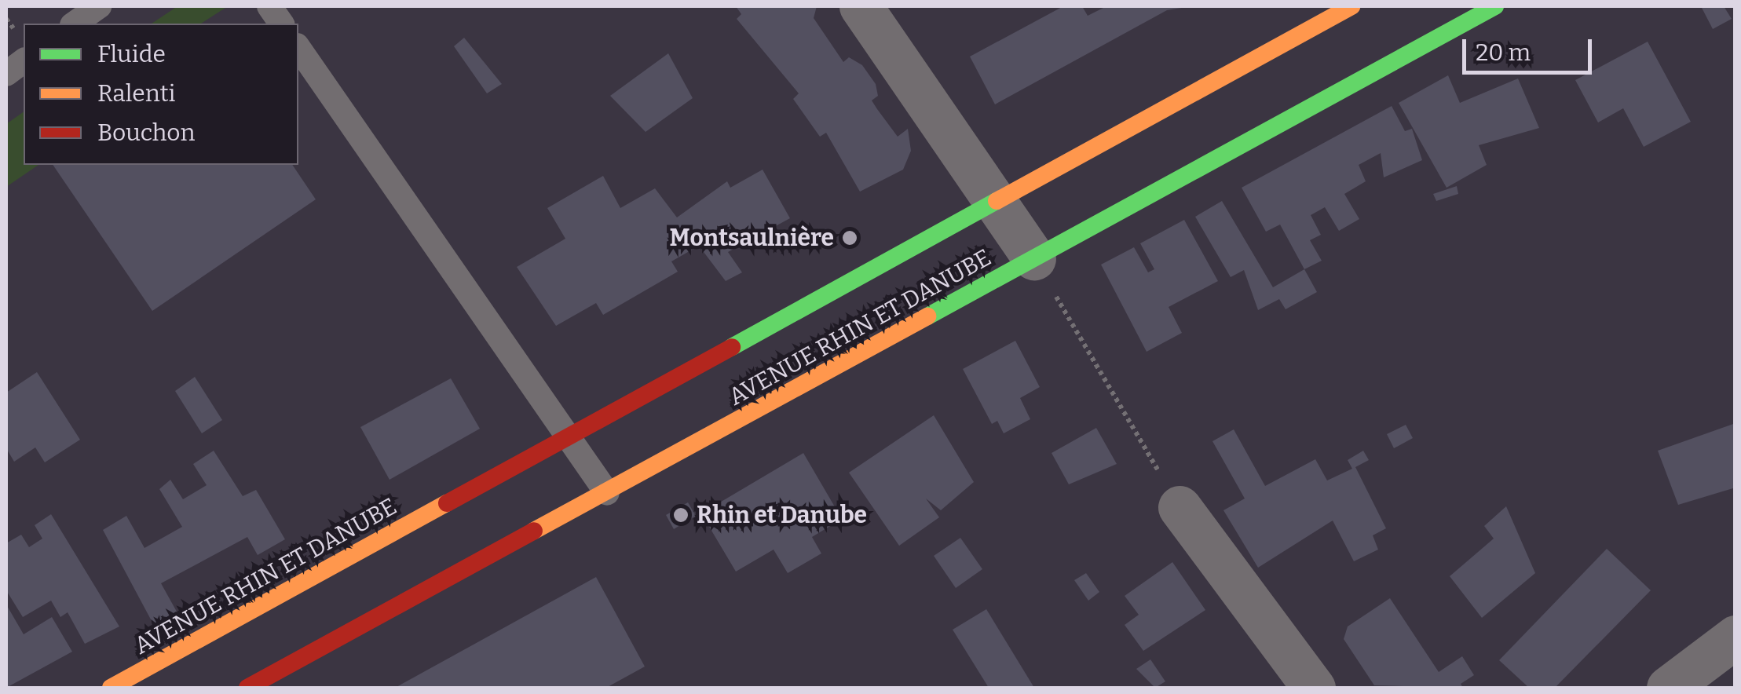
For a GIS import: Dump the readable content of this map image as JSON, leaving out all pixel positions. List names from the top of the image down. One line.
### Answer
{"streets":{"main road":["AVENUE RHIN ET DANUBE"]},"places":["Montsaulnière","Rhin et Danube"],"legend":["Fluide","Ralenti","Bouchon"],"scale_bar":"20 m"}
